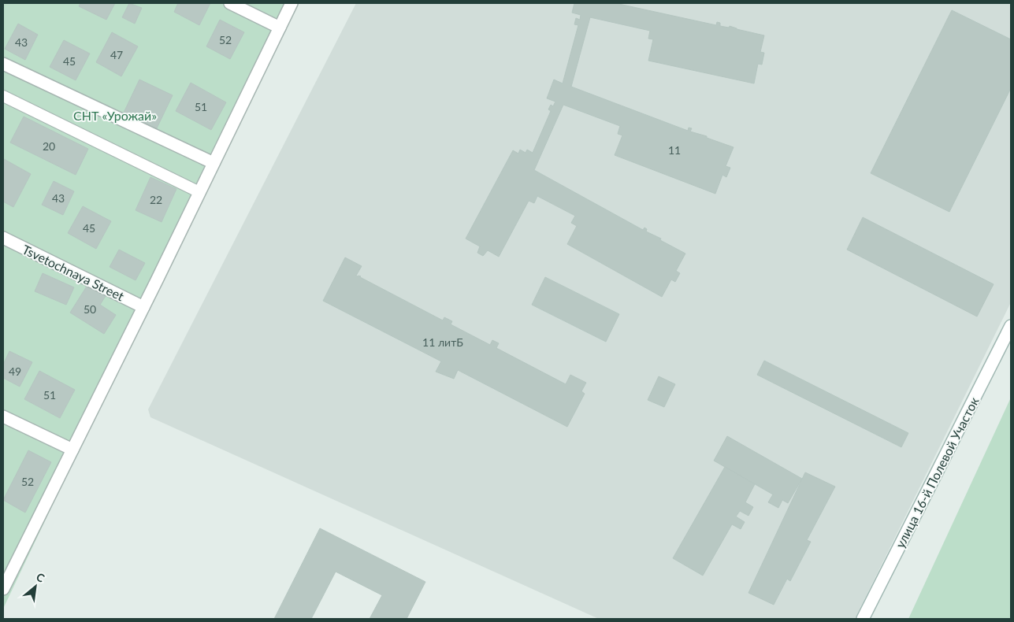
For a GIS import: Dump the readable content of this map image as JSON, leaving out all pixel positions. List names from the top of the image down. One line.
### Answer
{"streets":{"street":["Tsvetochnaya Street","улица 16-й Полевой Участок"]},"parks":["СНТ «Урожай»"],"house_numbers":["52","43","47","45","51","20","11","43","22","45","50","11 литБ","49","51","52"],"north":"top right"}
